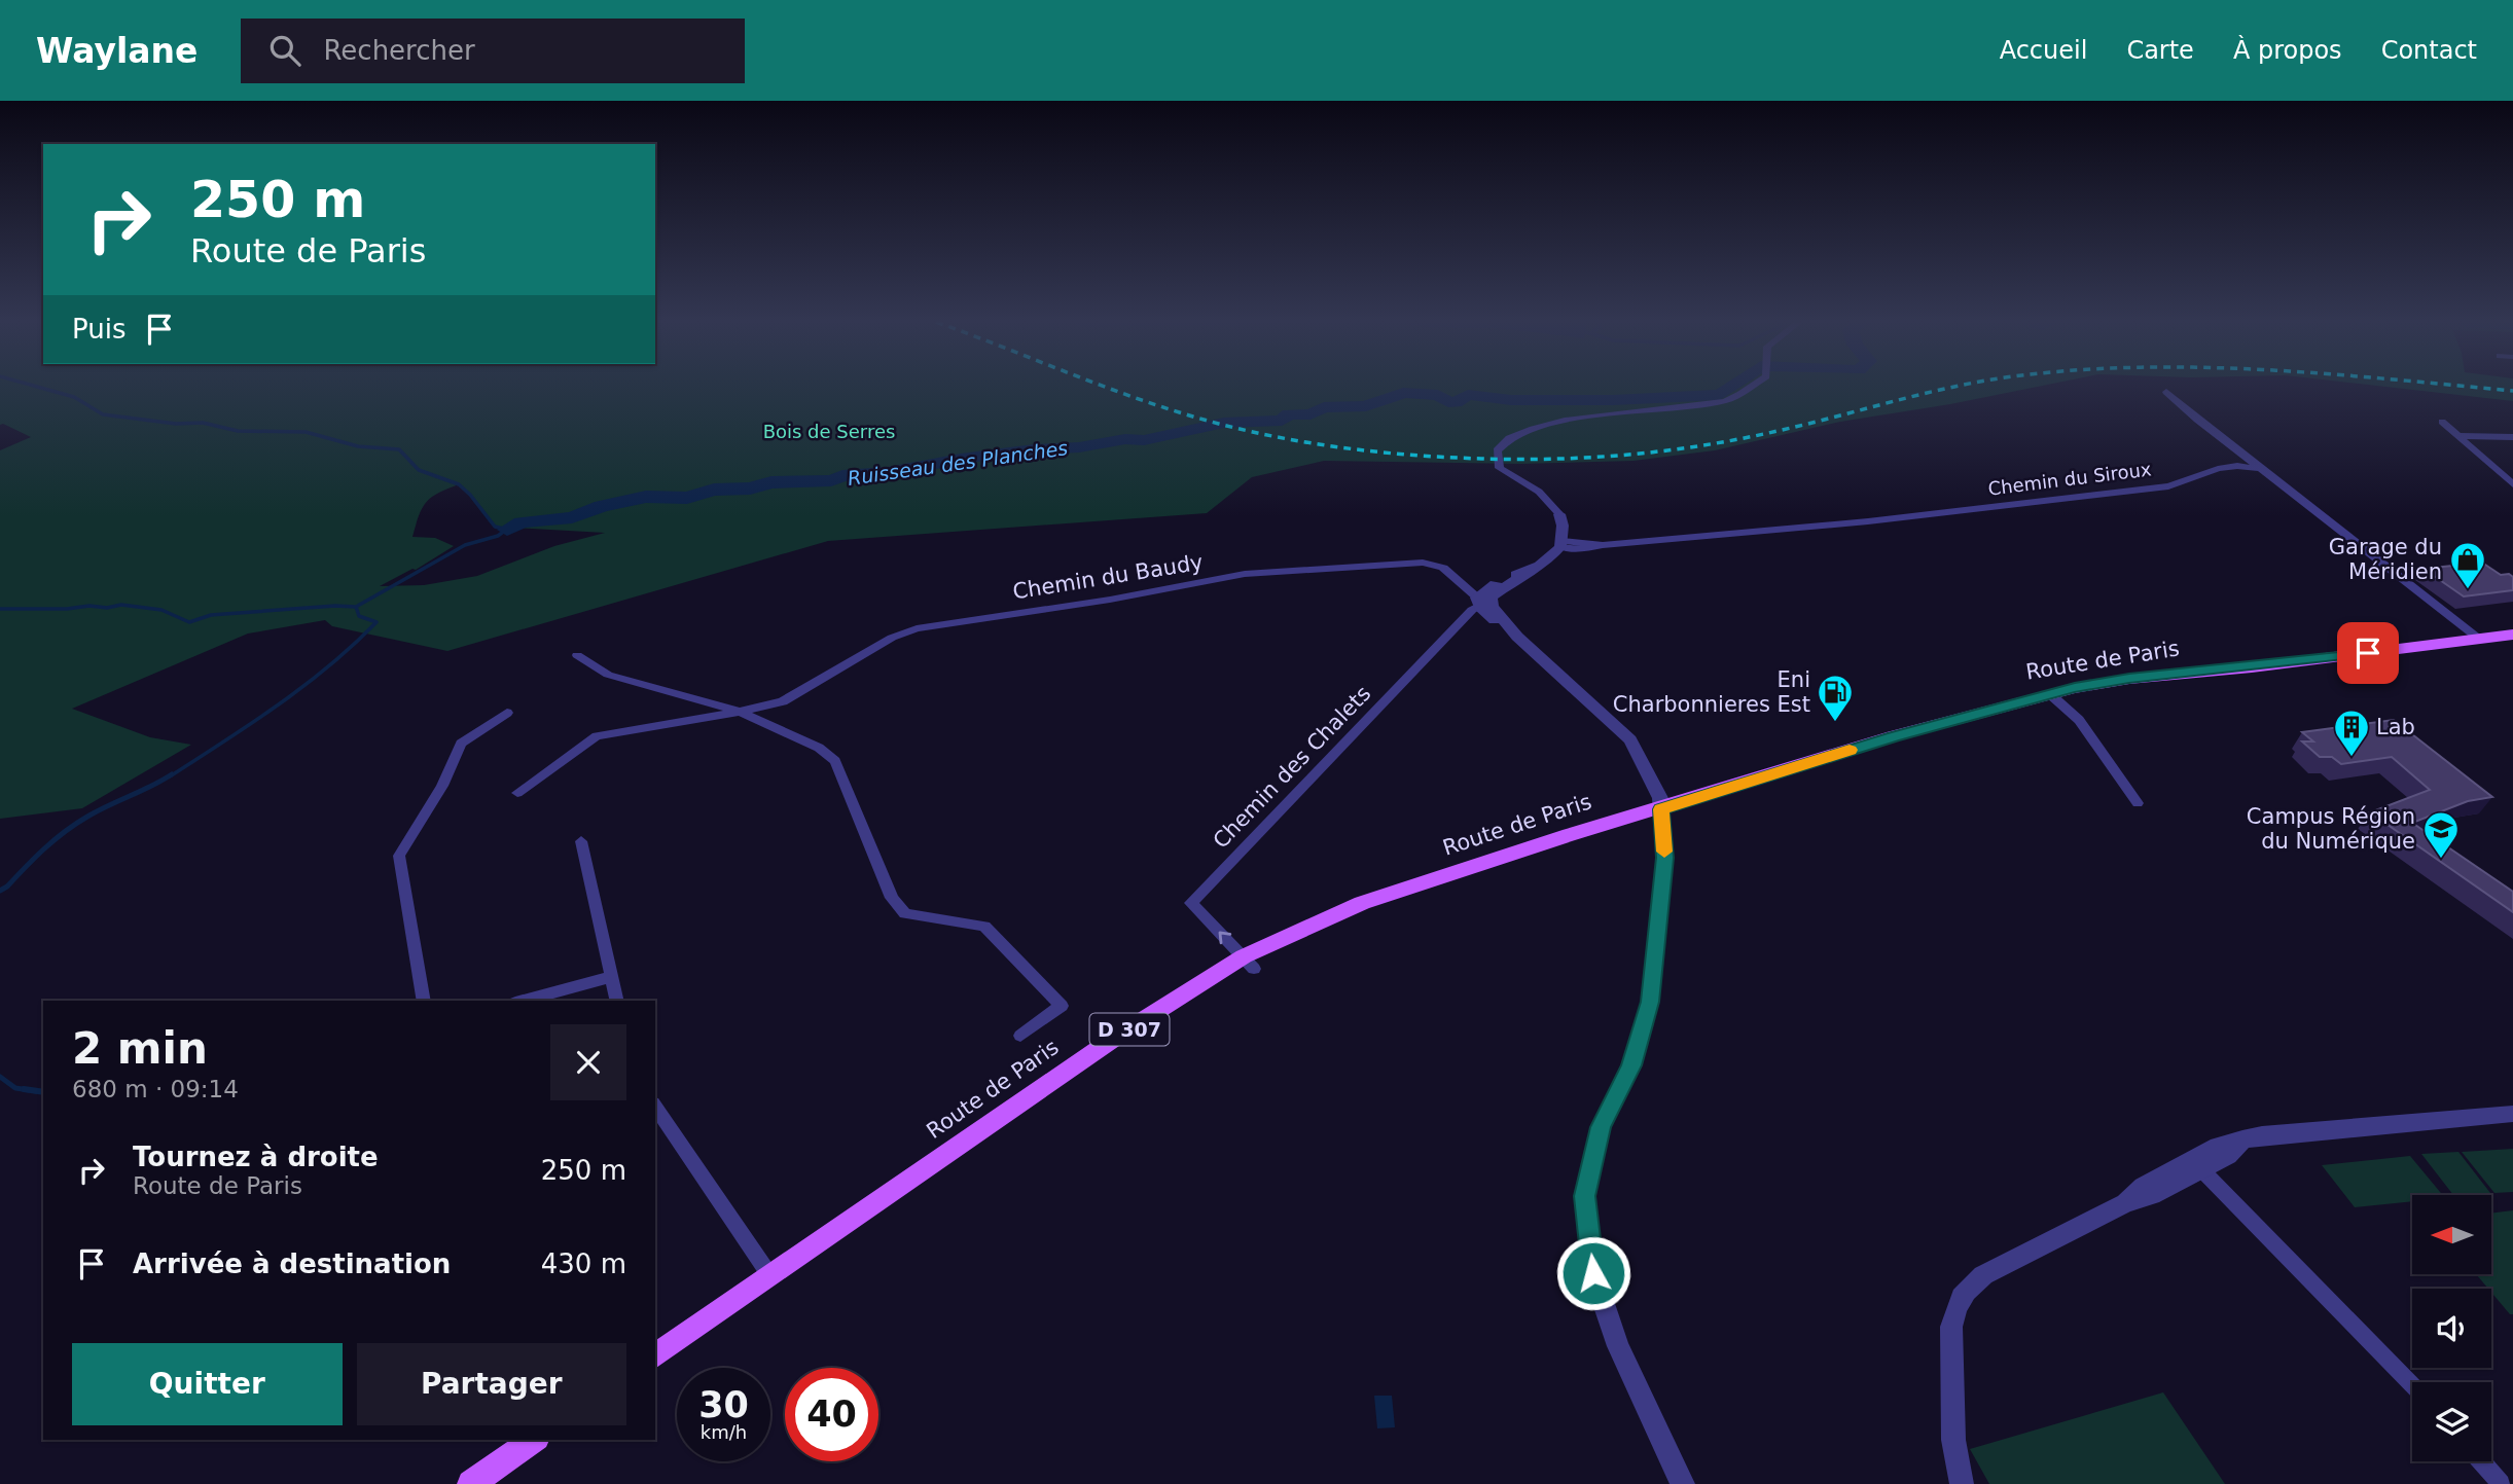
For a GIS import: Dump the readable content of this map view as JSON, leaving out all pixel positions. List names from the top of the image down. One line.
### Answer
{"streets":{"main road":["Route de Paris","D 307"],"street":["Chemin du Siroux","Chemin du Baudy","Chemin des Chalets"]},"crossings":[["Chemin du Baudy","Chemin des Chalets"],["Route de Paris","Chemin des Chalets"]],"one_way":["Chemin des Chalets"],"water":["Ruisseau des Planches"],"parks":["Bois de Serres"],"places":{"shop":["Garage du Méridien"],"fuel station":["Eni Charbonnieres Est"],"building":["Lab"],"school or university":["Campus Région du Numérique"]},"north":"left","page":{"header":"Waylane","search":"Rechercher","nav":["Accueil","Carte","À propos","Contact"],"turn":["250 m","Route de Paris"],"then":"Puis","heading":["2 min","680 m · 09:14"],"list":[{"name":"Tournez à droite","note":"Route de Paris","value":"250 m"},{"name":"Arrivée à destination","value":"430 m"}],"buttons":["Quitter","Partager"],"speed":"30 km/h","limit":"40"}}
